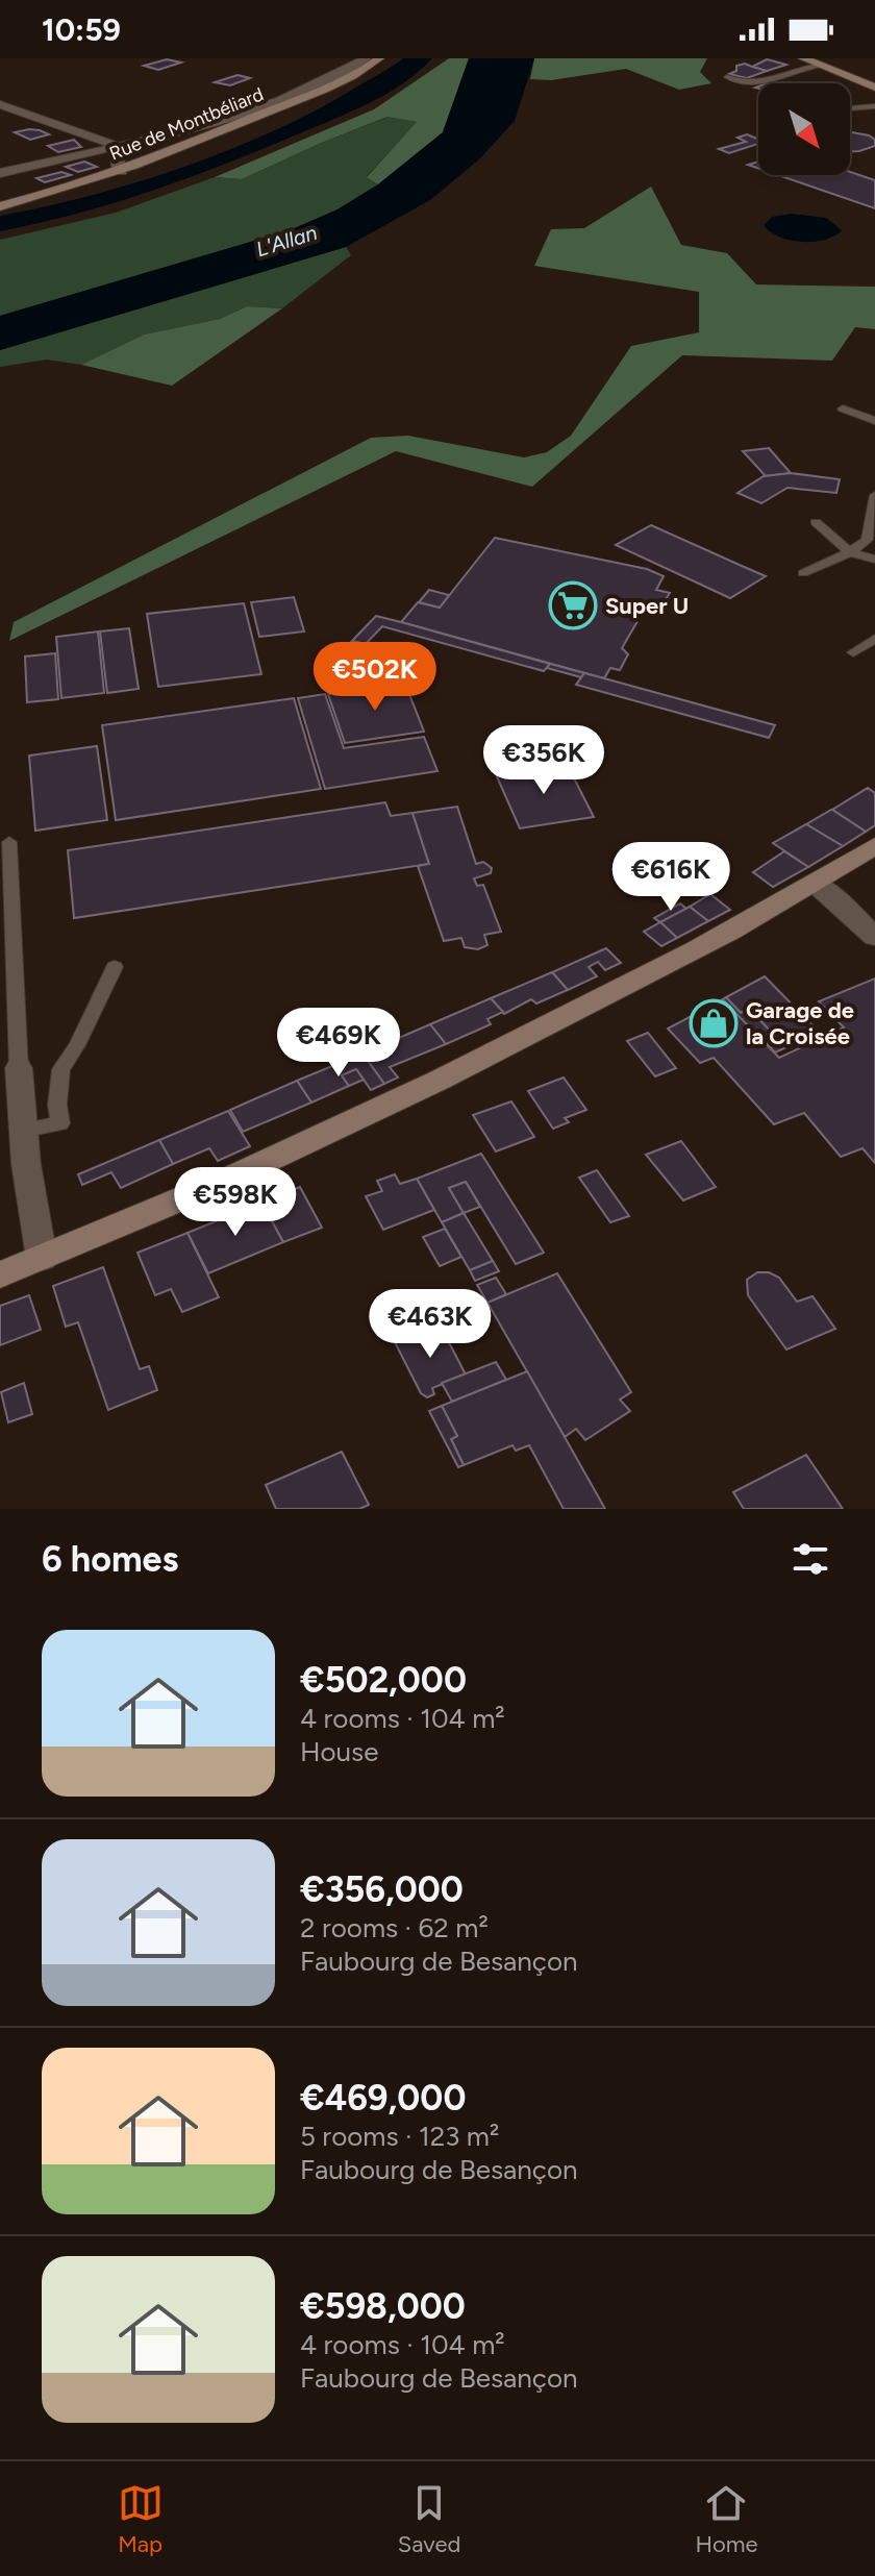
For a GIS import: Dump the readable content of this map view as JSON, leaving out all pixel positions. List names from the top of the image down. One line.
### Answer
{"streets":{"main road":["Rue de Montbéliard"]},"water":["L'Allan"],"places":{"supermarket":["Super U"],"shop":["Garage de la Croisée"]},"north":"bottom right","page":{"status":"10:59","price":["€502K","€356K","€616K","€469K","€598K","€463K"],"heading":"6 homes","list":[{"name":"€502,000","note":"4 rooms · 104 m² · House"},{"name":"€356,000","note":"2 rooms · 62 m² · Faubourg de Besançon"},{"name":"€469,000","note":"5 rooms · 123 m² · Faubourg de Besançon"},{"name":"€598,000","note":"4 rooms · 104 m² · Faubourg de Besançon"}],"tabs":["Map","Saved","Home"]}}
